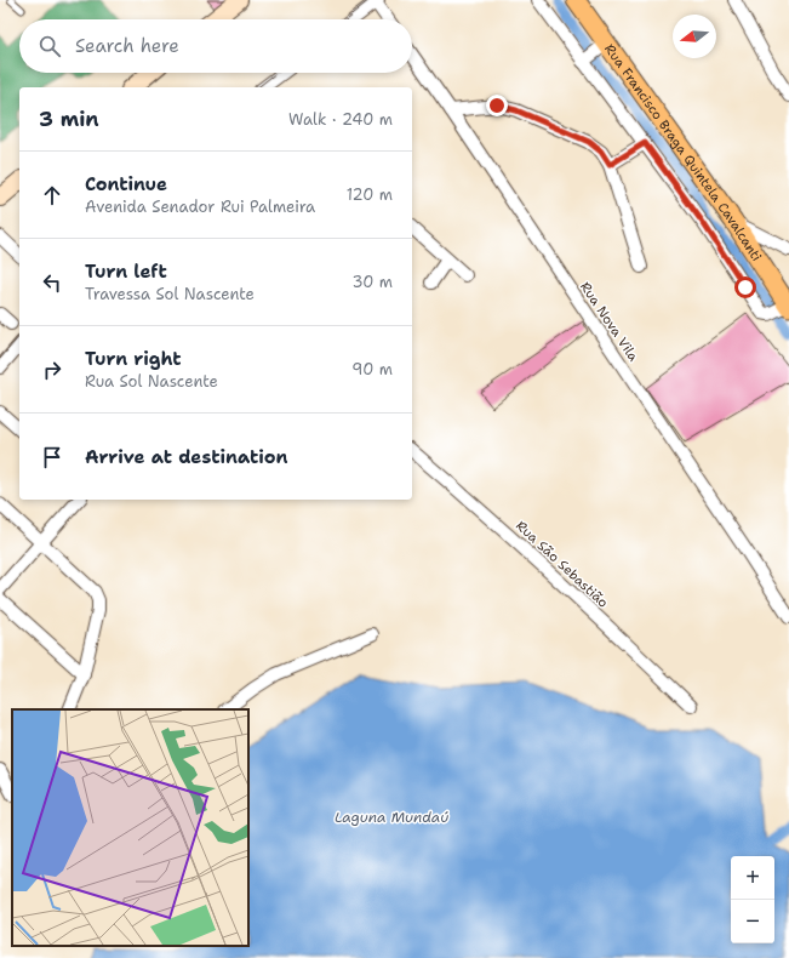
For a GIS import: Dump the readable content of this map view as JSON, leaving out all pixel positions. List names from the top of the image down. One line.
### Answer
{"streets":{"main road":["Rua Francisco Braga Quintela Cavalcanti"],"street":["Rua Nova Vila","Rua São Sebastião"]},"water":["Laguna Mundaú"],"north":"left","page":{"search":"Search here","heading":["3 min","Walk · 240 m"],"list":[["Continue","Avenida Senador Rui Palmeira","120 m"],["Turn left","Travessa Sol Nascente","30 m"],["Turn right","Rua Sol Nascente","90 m"],"Arrive at destination"],"map_buttons":["+","−"]}}
